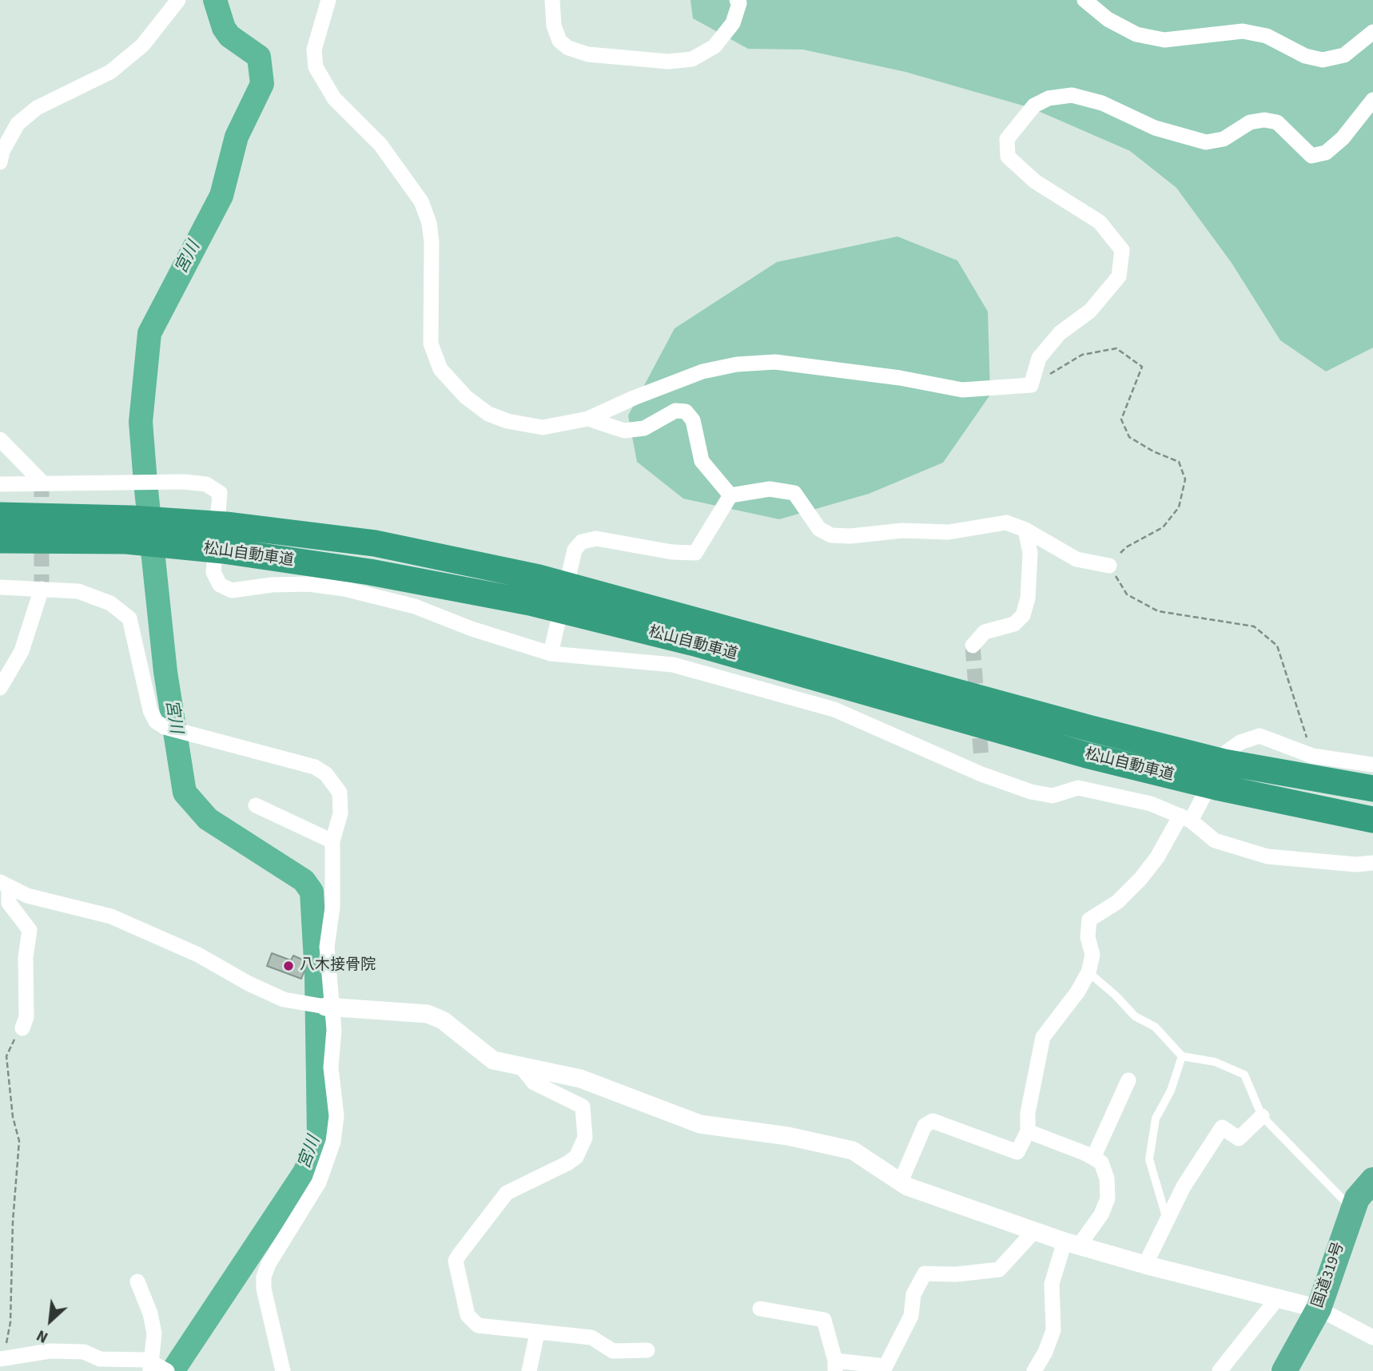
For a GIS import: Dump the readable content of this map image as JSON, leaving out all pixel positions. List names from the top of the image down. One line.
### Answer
{"streets":{"highway":["松山自動車道","国道319号"]},"water":["宮川"],"places":["八木接骨院"],"north":"bottom left"}
